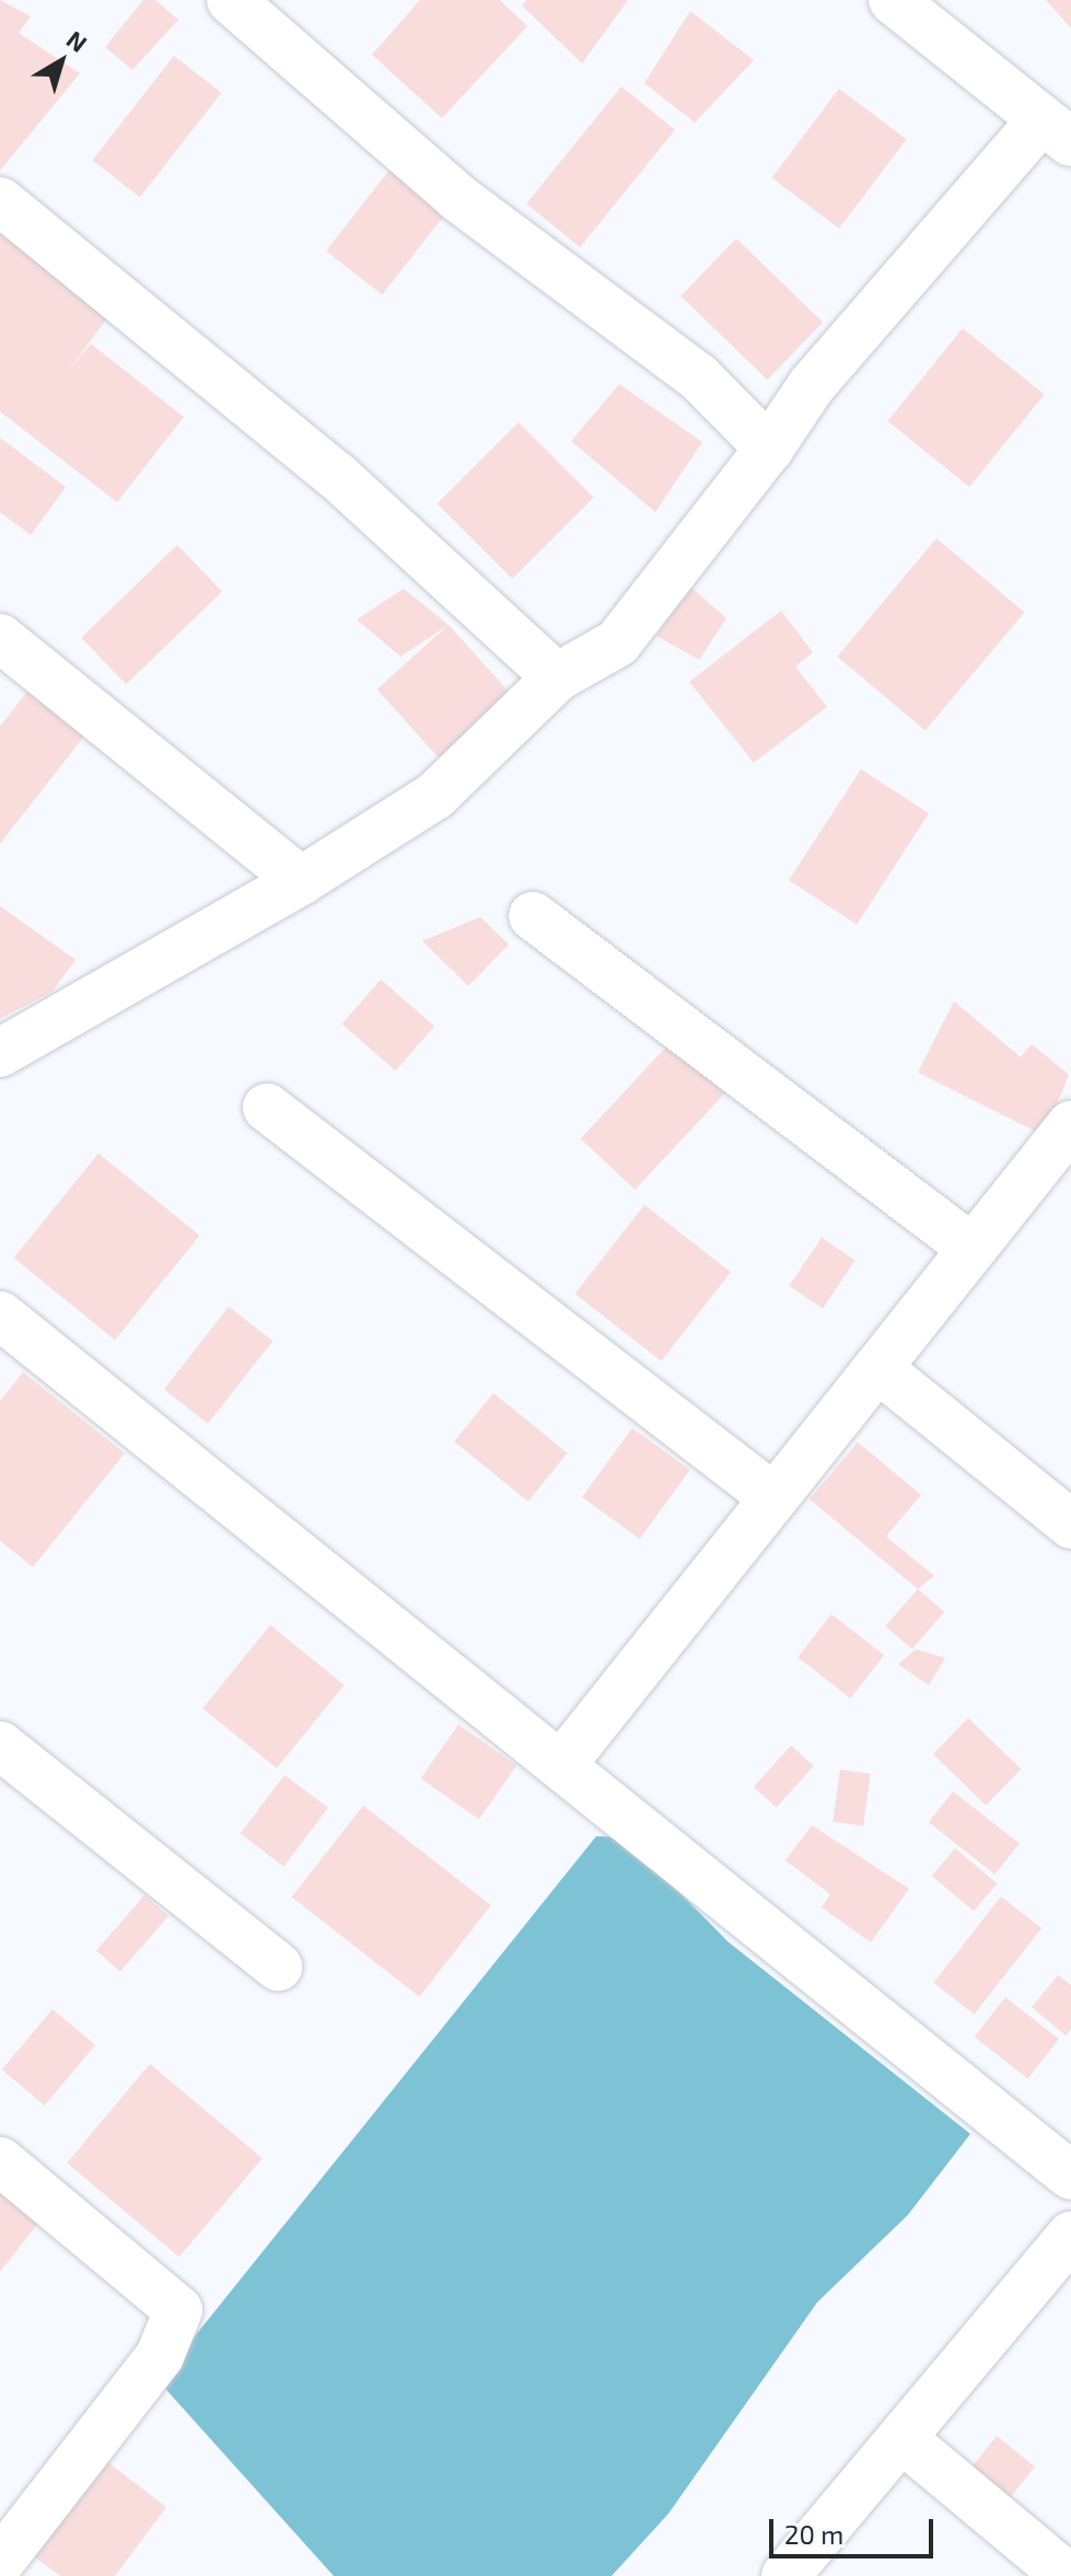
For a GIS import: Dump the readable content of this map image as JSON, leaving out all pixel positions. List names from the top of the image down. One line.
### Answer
{"scale_bar":"20 m","north":"top right"}
